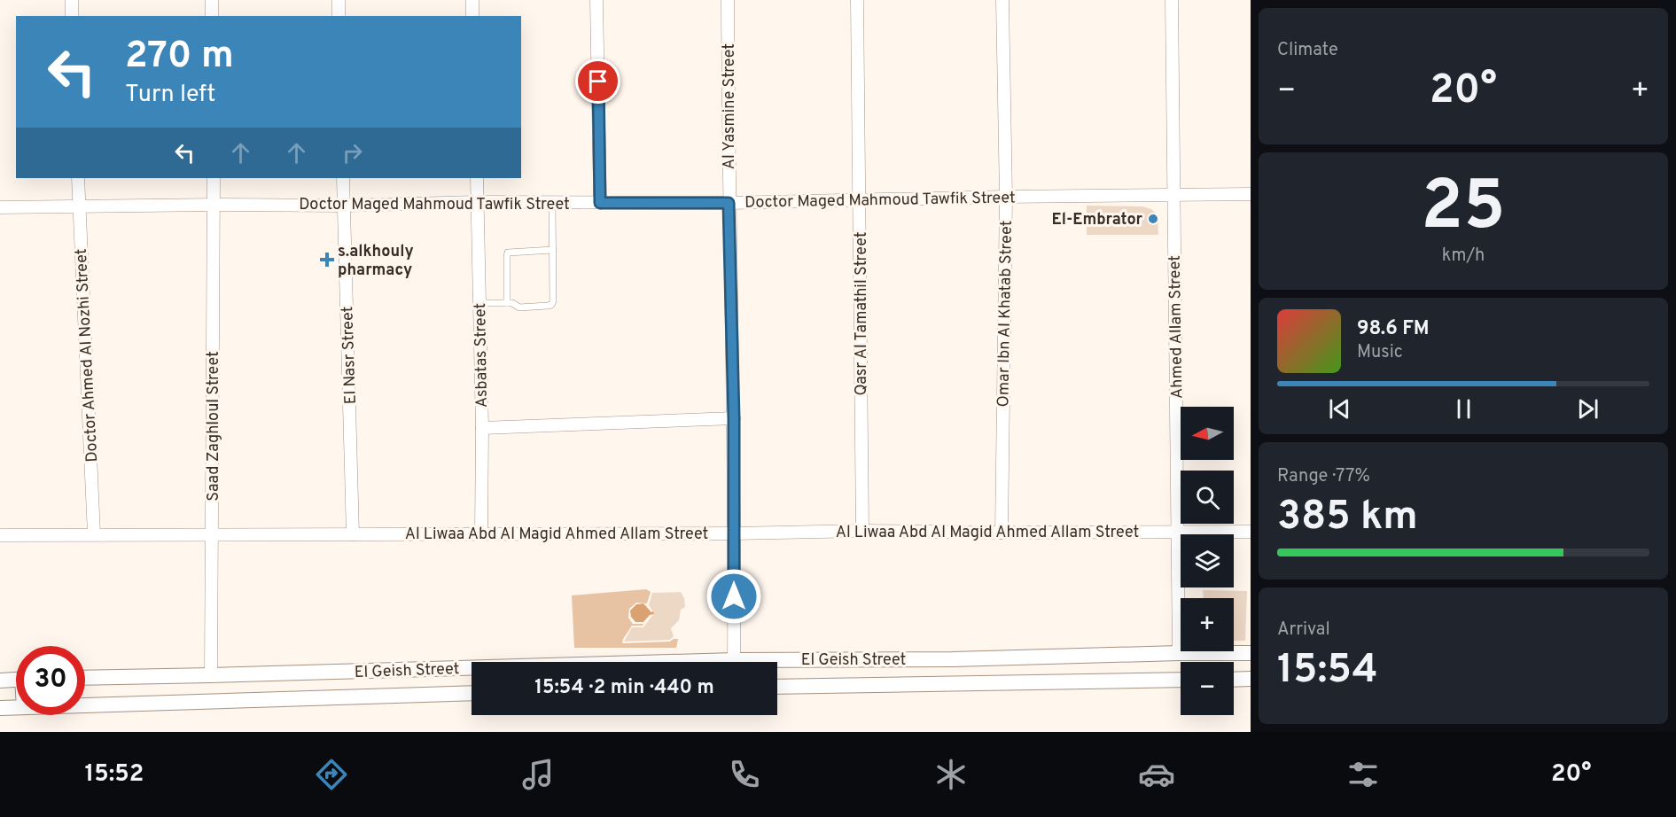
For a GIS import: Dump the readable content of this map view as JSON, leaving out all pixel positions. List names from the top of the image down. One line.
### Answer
{"streets":{"street":["Al Yasmine Street","Doctor Maged Mahmoud Tawfik Street","Qasr Al Tamathil Street","Omar Ibn Al Khatab Street","Ahmed Allam Street","Doctor Ahmed Al Nozhi Street","El Nasr Street","Asbatas Street","Saad Zaghloul Street","Al Liwaa Abd Al Magid Ahmed Allam Street","El Geish Street"]},"crossings":[["Al Yasmine Street","Doctor Maged Mahmoud Tawfik Street"],["Al Yasmine Street","Al Liwaa Abd Al Magid Ahmed Allam Street"],["Al Yasmine Street","El Geish Street"],["Doctor Maged Mahmoud Tawfik Street","Qasr Al Tamathil Street"],["Doctor Maged Mahmoud Tawfik Street","Omar Ibn Al Khatab Street"],["Doctor Maged Mahmoud Tawfik Street","Ahmed Allam Street"],["Doctor Maged Mahmoud Tawfik Street","Doctor Ahmed Al Nozhi Street"],["Doctor Maged Mahmoud Tawfik Street","El Nasr Street"],["Doctor Maged Mahmoud Tawfik Street","Asbatas Street"],["Doctor Maged Mahmoud Tawfik Street","Saad Zaghloul Street"],["Qasr Al Tamathil Street","Al Liwaa Abd Al Magid Ahmed Allam Street"],["Omar Ibn Al Khatab Street","Al Liwaa Abd Al Magid Ahmed Allam Street"],["Ahmed Allam Street","Al Liwaa Abd Al Magid Ahmed Allam Street"],["Ahmed Allam Street","El Geish Street"],["Doctor Ahmed Al Nozhi Street","Al Liwaa Abd Al Magid Ahmed Allam Street"],["El Nasr Street","Al Liwaa Abd Al Magid Ahmed Allam Street"],["Asbatas Street","Al Liwaa Abd Al Magid Ahmed Allam Street"],["Saad Zaghloul Street","Al Liwaa Abd Al Magid Ahmed Allam Street"],["Saad Zaghloul Street","El Geish Street"]],"places":{"other":["El-Embrator"],"health":["s.alkhouly pharmacy"]},"north":"left","page":{"tile":["Climate",["25","km/h"],["Range · 77%","385 km"],["Arrival","15:54"]],"turn":["270 m","Turn left"],"heat":["−","20°","+"],"song":["98.6 FM","Music"],"map_buttons":["+","−"],"limit":"30","trip":"15:54 · 2 min · 440 m","tabs":["15:52","20°"]}}
